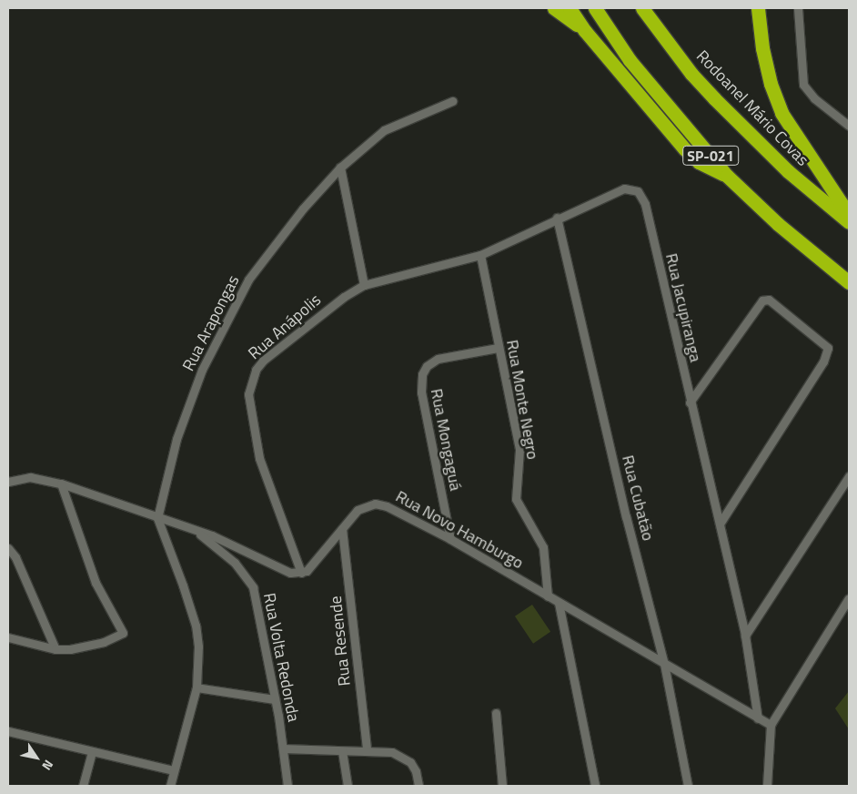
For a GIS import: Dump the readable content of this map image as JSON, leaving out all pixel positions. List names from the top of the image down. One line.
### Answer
{"streets":{"highway":["Rodoanel Mário Covas","SP-021"],"street":["Rua Jacupiranga","Rua Arapongas","Rua Anápolis","Rua Monte Negro","Rua Mongaguá","Rua Cubatão","Rua Novo Hamburgo","Rua Resende","Rua Volta Redonda"]},"crossings":[["Rua Jacupiranga","Rua Anápolis"],["Rua Jacupiranga","Rua Monte Negro"],["Rua Jacupiranga","Rua Cubatão"],["Rua Jacupiranga","Rua Novo Hamburgo"],["Rua Anápolis","Rua Novo Hamburgo"],["Rua Monte Negro","Rua Mongaguá"],["Rua Monte Negro","Rua Novo Hamburgo"],["Rua Mongaguá","Rua Novo Hamburgo"],["Rua Cubatão","Rua Novo Hamburgo"],["Rua Novo Hamburgo","Rua Resende"]],"north":"bottom right"}
